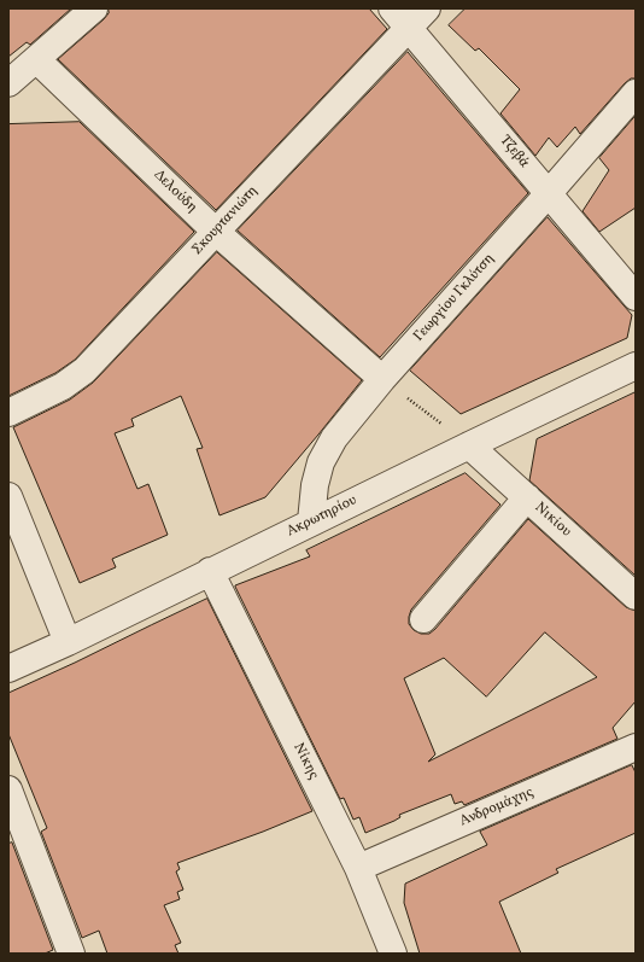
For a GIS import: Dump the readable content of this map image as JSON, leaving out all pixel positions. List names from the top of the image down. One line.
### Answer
{"streets":{"street":["Τζεβά","Δελούδη","Σκουρτανιώτη","Γεωργίου Γκλύτση","Ακρωτηρίου","Νικίου","Νίκης","Ανδρομάχης"]},"crossings":[["Τζεβά","Σκουρτανιώτη"],["Τζεβά","Γεωργίου Γκλύτση"],["Δελούδη","Σκουρτανιώτη"],["Δελούδη","Γεωργίου Γκλύτση"],["Γεωργίου Γκλύτση","Ακρωτηρίου"],["Ακρωτηρίου","Νικίου"],["Ακρωτηρίου","Νίκης"],["Νίκης","Ανδρομάχης"]]}
